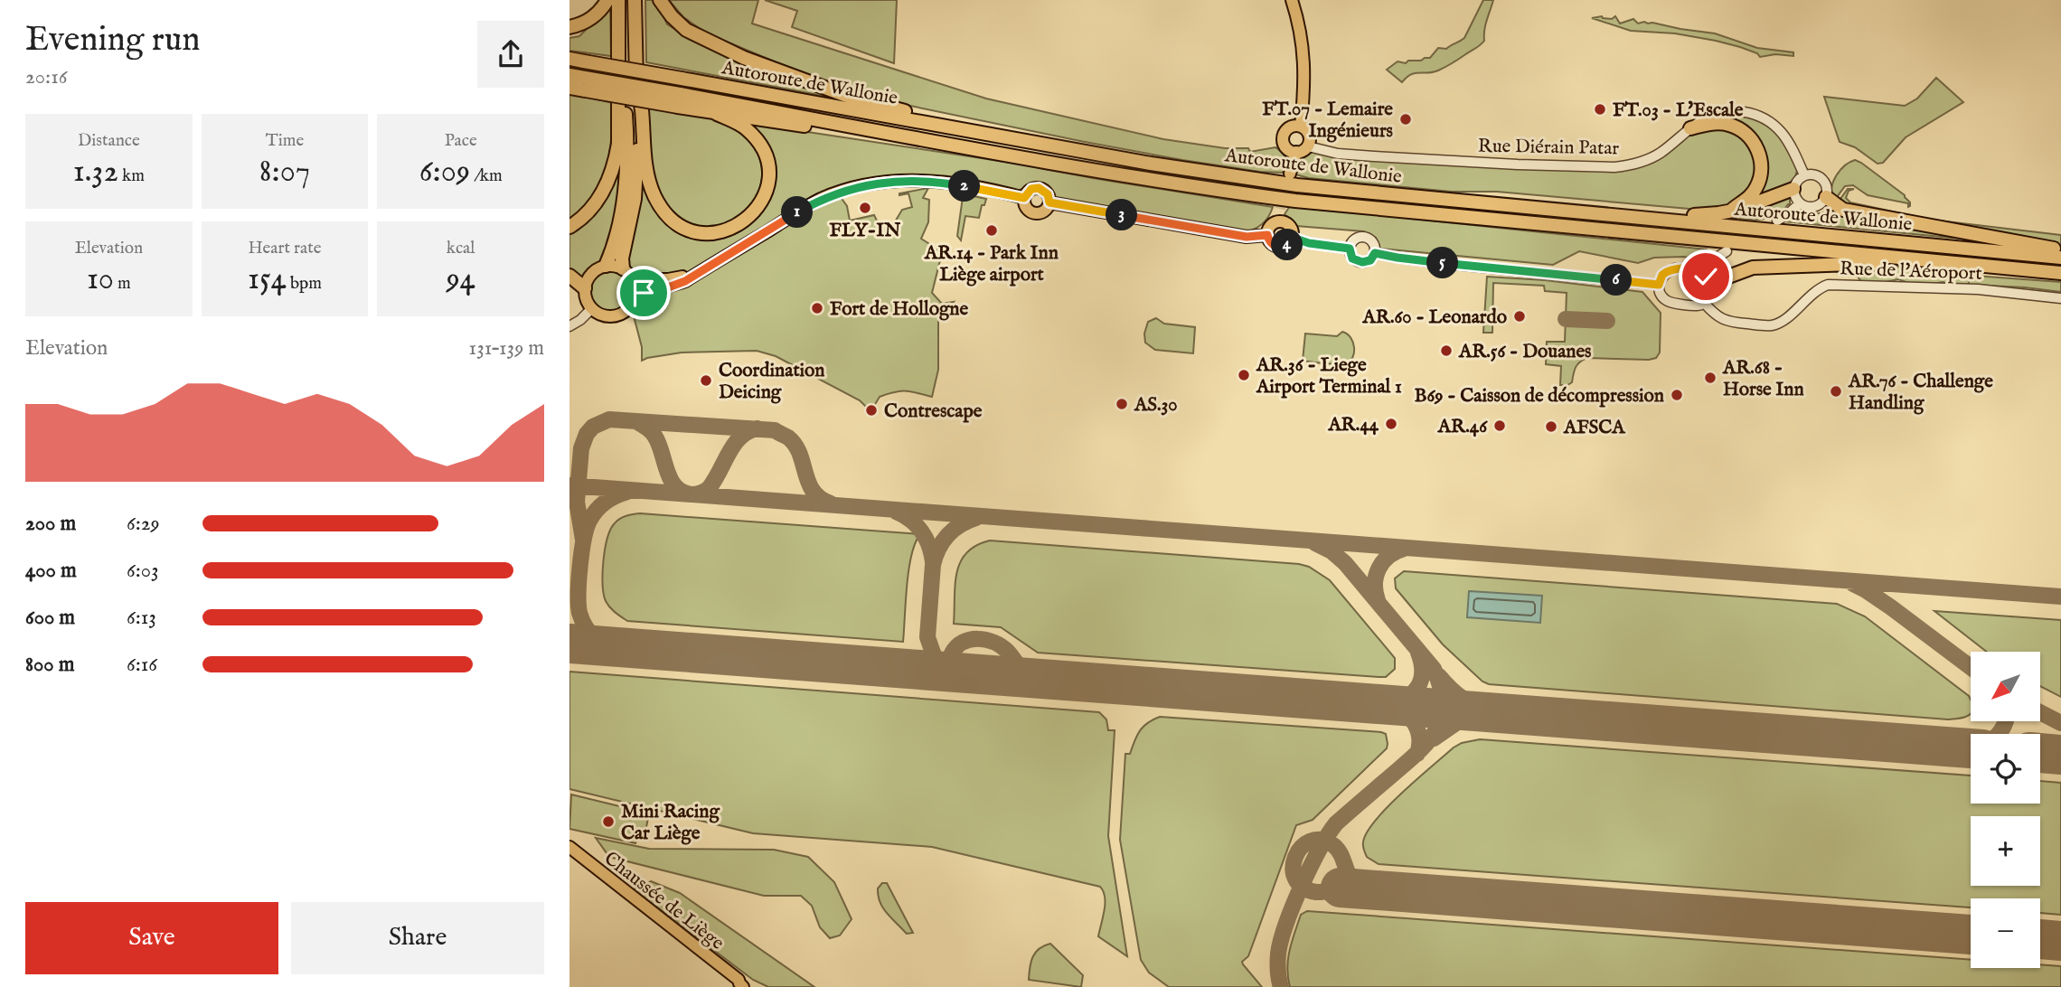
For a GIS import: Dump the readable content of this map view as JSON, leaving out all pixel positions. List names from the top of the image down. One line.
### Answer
{"streets":{"highway":["Autoroute de Wallonie"],"main road":["Chaussée de Liège"],"street":["Rue Diérain Patar","Rue de l'Aéroport"]},"places":["FT.03 - L'Escale","FT.07 - Lemaire Ingénieurs","FLY-IN","AR.14 - Park Inn Liège airport","Fort de Hollogne","AR.60 - Leonardo","AR.56 - Douanes","AR.36 - Liege Airport Terminal 1","AR.68 - Horse Inn","Coordination Deicing","AR.76 - Challenge Handling","B69 - Caisson de décompression","AS.30","Contrescape","AR.44","AR.46","AFSCA","Mini Racing Car Liège"],"north":"bottom left","page":{"heading":["Evening run","20:16"],"stats":[["Distance","1.32 km"],["Time","8:07"],["Pace","6:09 /km"],["Elevation","10 m"],["Heart rate","154 bpm"],["kcal","94"]],"pins":["2","1","3","4","5","6"],"chart":["Elevation","131–139 m"],"list":[{"name":"200 m","note":"6:29"},{"name":"400 m","note":"6:03"},{"name":"600 m","note":"6:13"},{"name":"800 m","note":"6:16"}],"map_buttons":["+","−"],"buttons":["Save","Share"]}}
